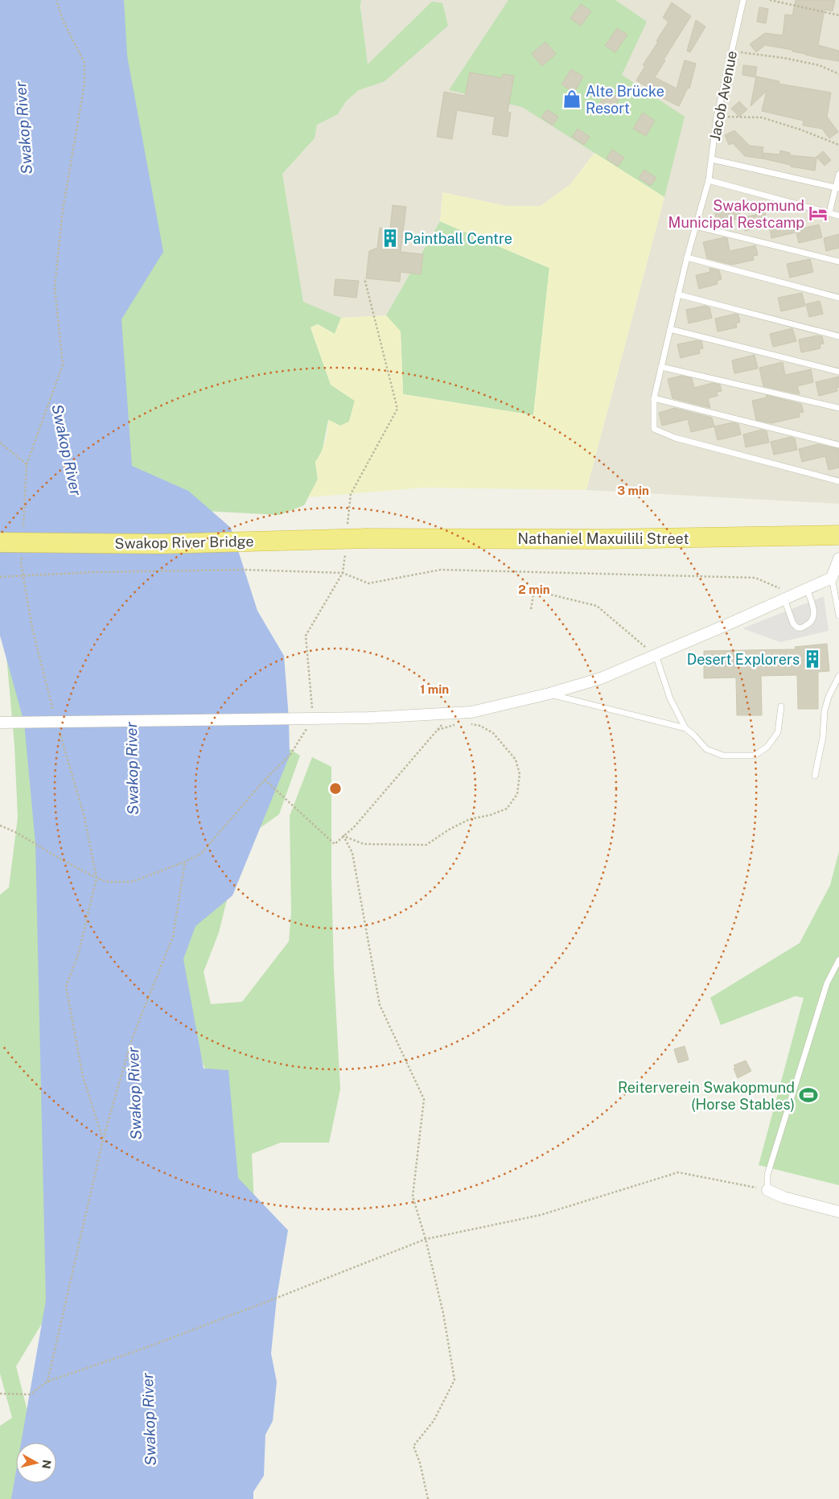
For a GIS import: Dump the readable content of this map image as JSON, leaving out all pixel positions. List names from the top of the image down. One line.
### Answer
{"streets":{"highway":["Nathaniel Maxuilili Street","Swakop River Bridge"],"lane":["Jacob Avenue"]},"crossings":[["Nathaniel Maxuilili Street","Swakop River Bridge"]],"water":["Swakop River"],"places":{"shop":["Alte Brücke Resort"],"hotel":["Swakopmund Municipal Restcamp"],"building":["Paintball Centre","Desert Explorers"],"sports":["Reiterverein Swakopmund (Horse Stables)"]},"north":"right","rings":["3 min","2 min","1 min"]}
